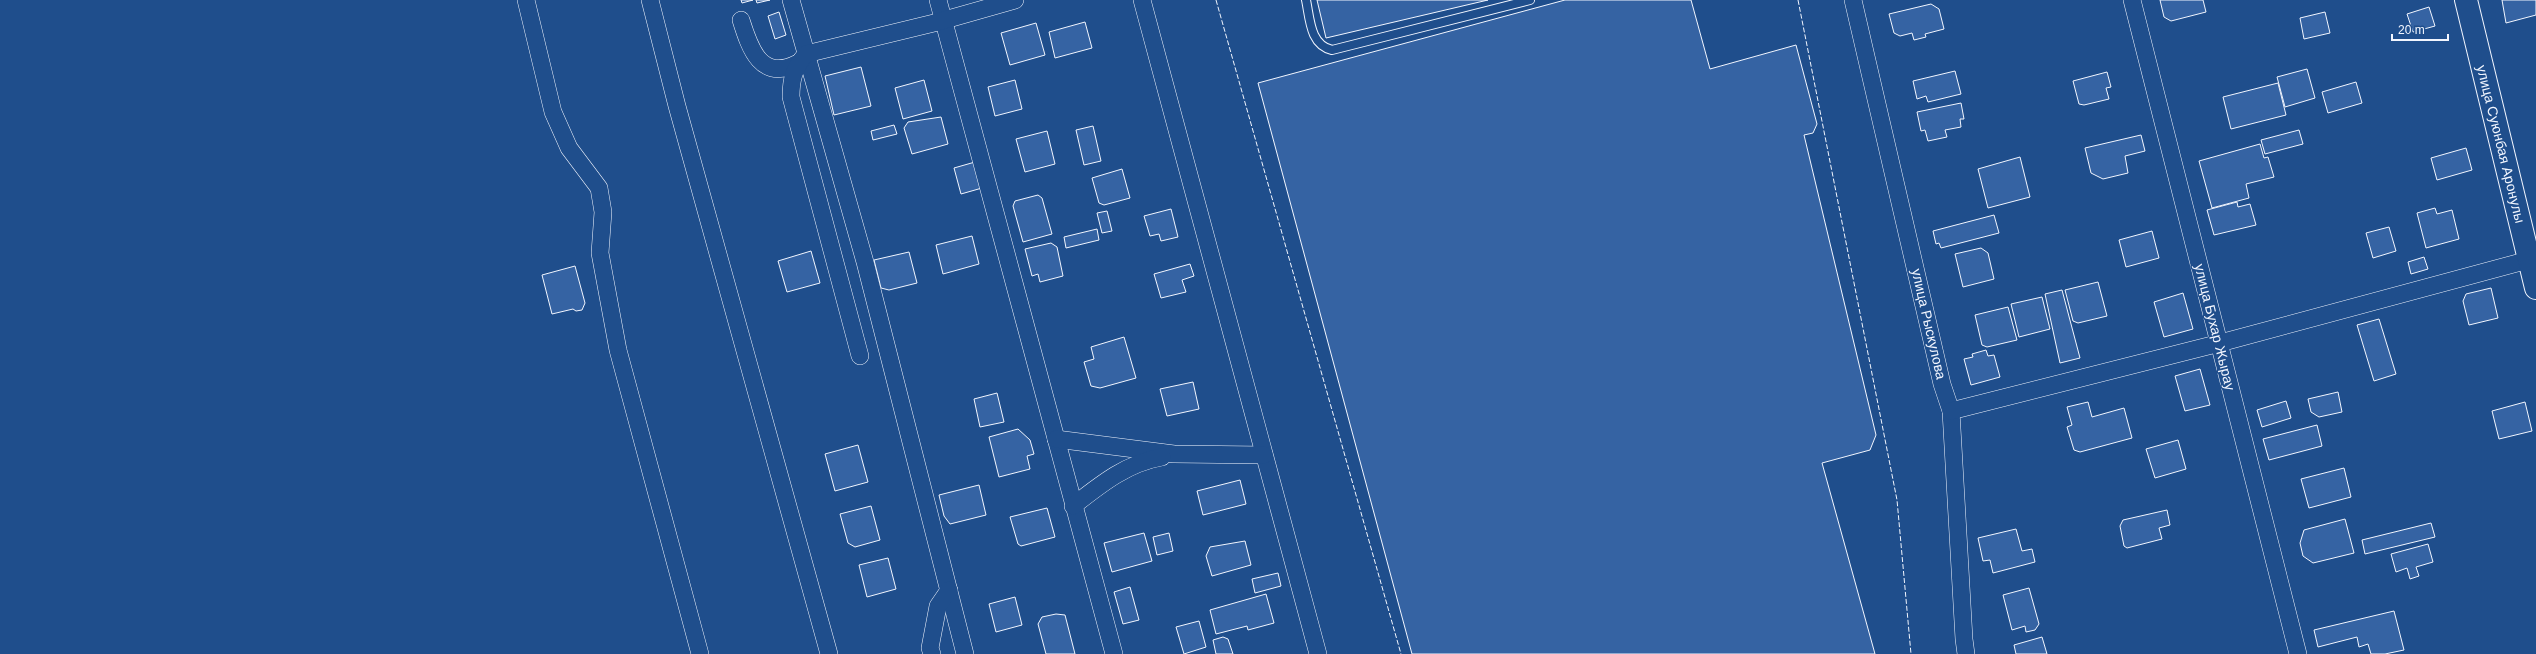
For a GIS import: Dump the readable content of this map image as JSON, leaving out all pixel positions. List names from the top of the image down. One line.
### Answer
{"streets":{"street":["улица Суюнбая Аронулы","улица Рыскулова","улица Бухар Жырау"]},"scale_bar":"20 m"}
